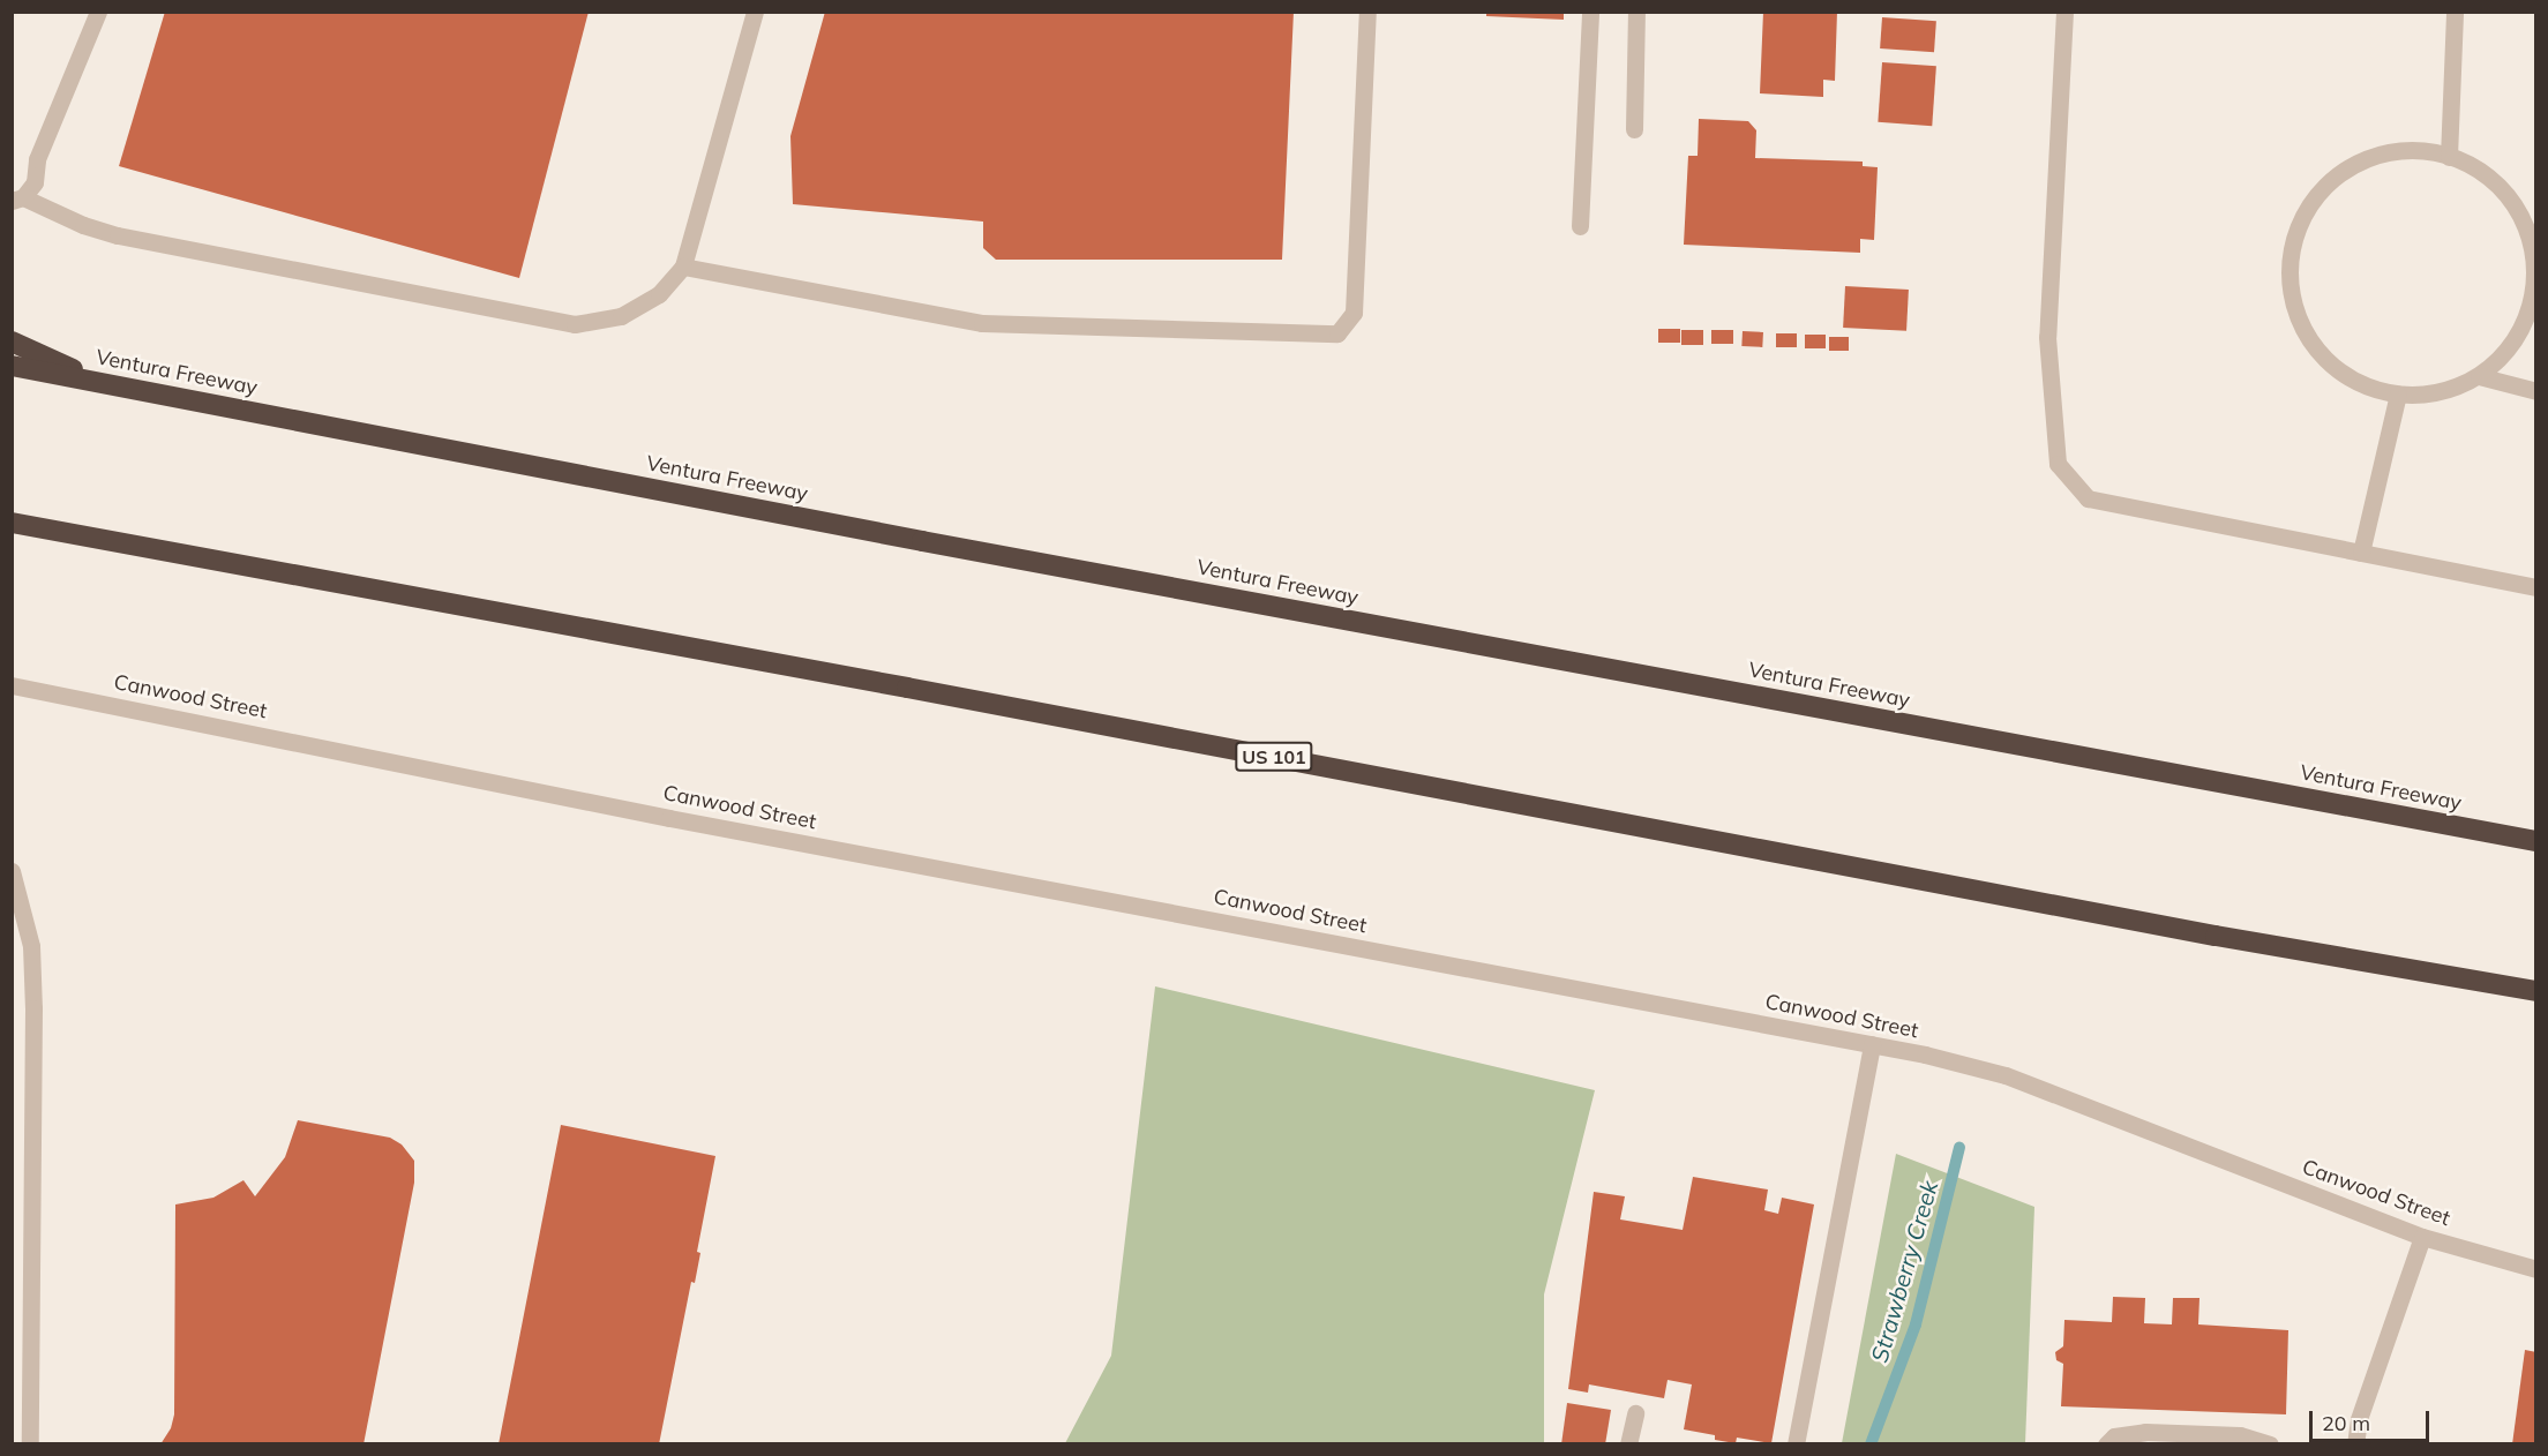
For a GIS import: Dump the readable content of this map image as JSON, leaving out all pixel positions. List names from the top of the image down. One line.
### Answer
{"streets":{"highway":["Ventura Freeway","US 101"],"street":["Canwood Street"]},"water":["Strawberry Creek"],"scale_bar":"20 m"}
